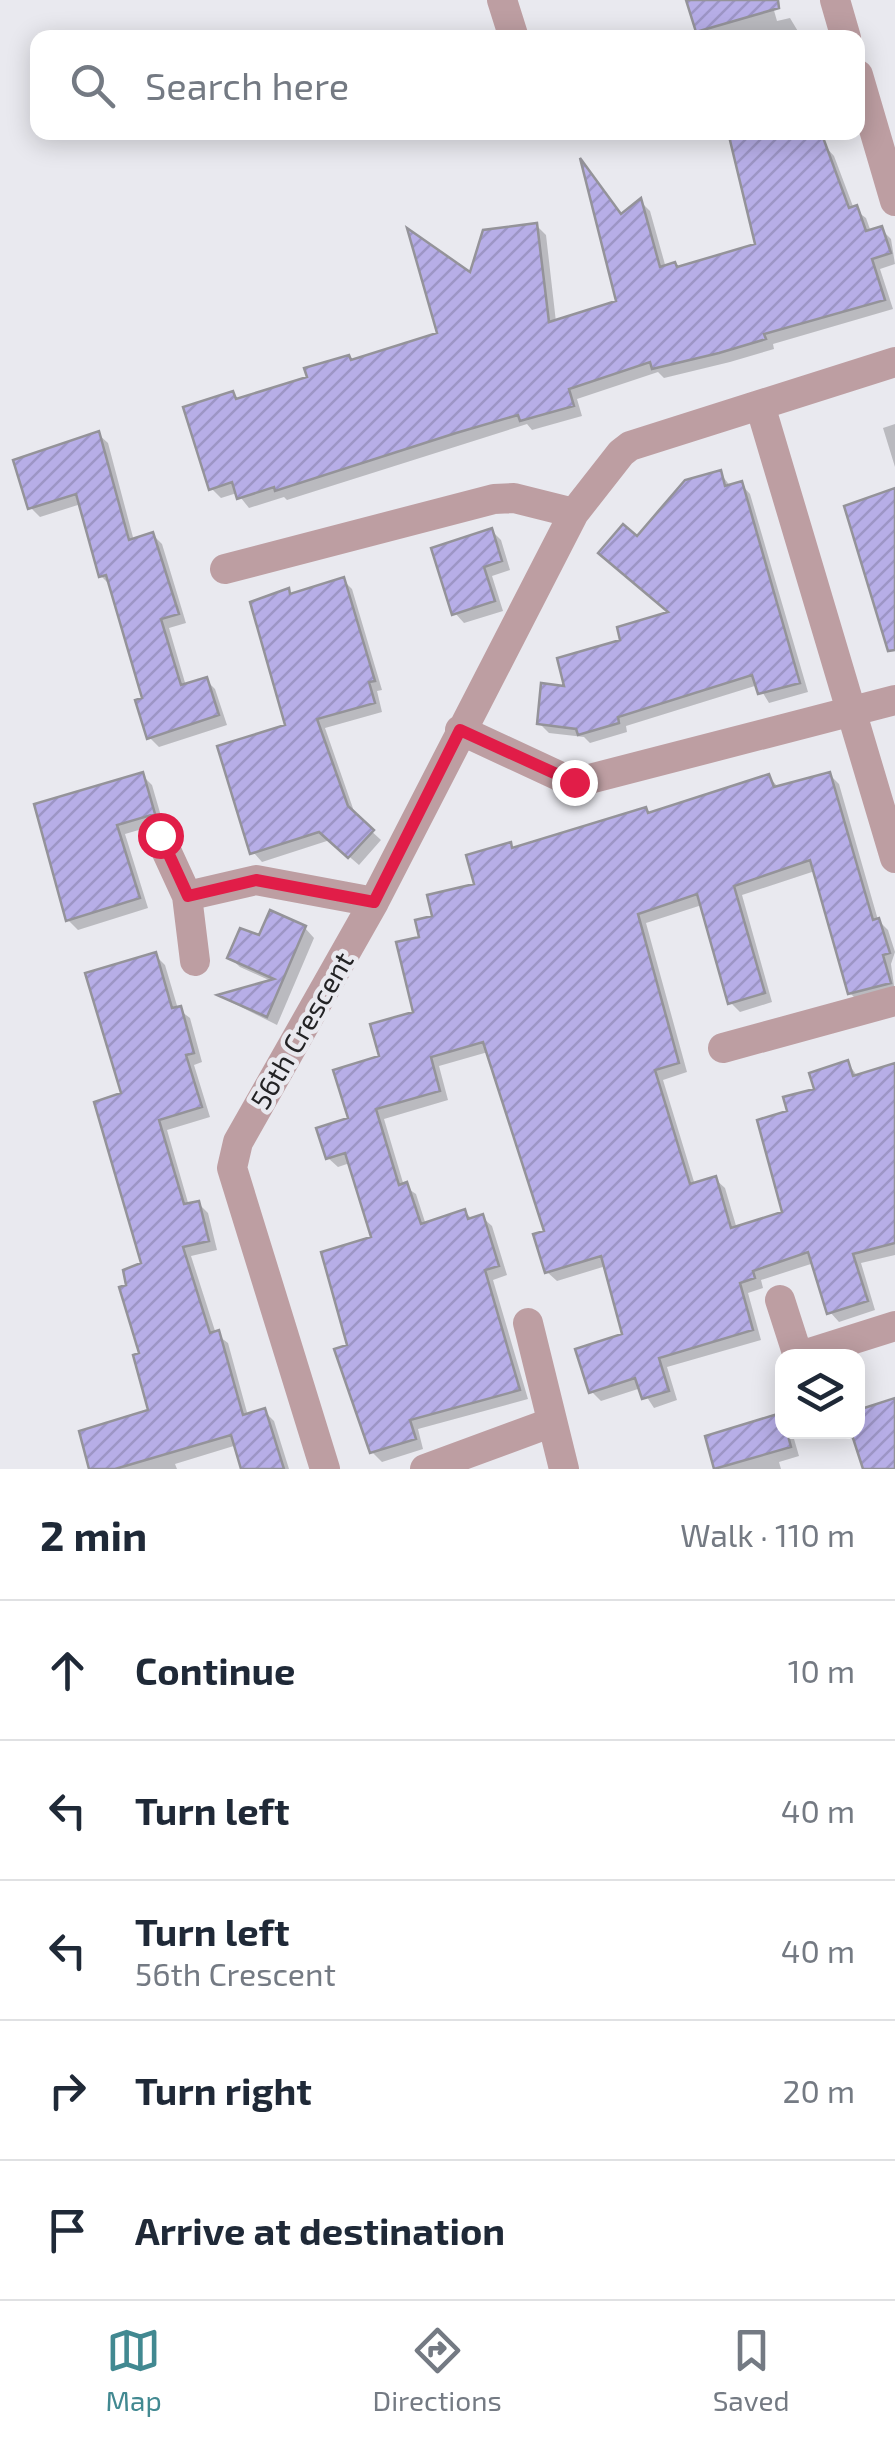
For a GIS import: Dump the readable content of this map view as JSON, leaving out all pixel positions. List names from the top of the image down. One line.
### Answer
{"streets":{"street":["56th Crescent"]},"page":{"search":"Search here","heading":["2 min","Walk · 110 m"],"list":[["Continue","10 m"],["Turn left","40 m"],["Turn left","56th Crescent","40 m"],["Turn right","20 m"],"Arrive at destination"],"nav":["Map","Directions","Saved"]}}
